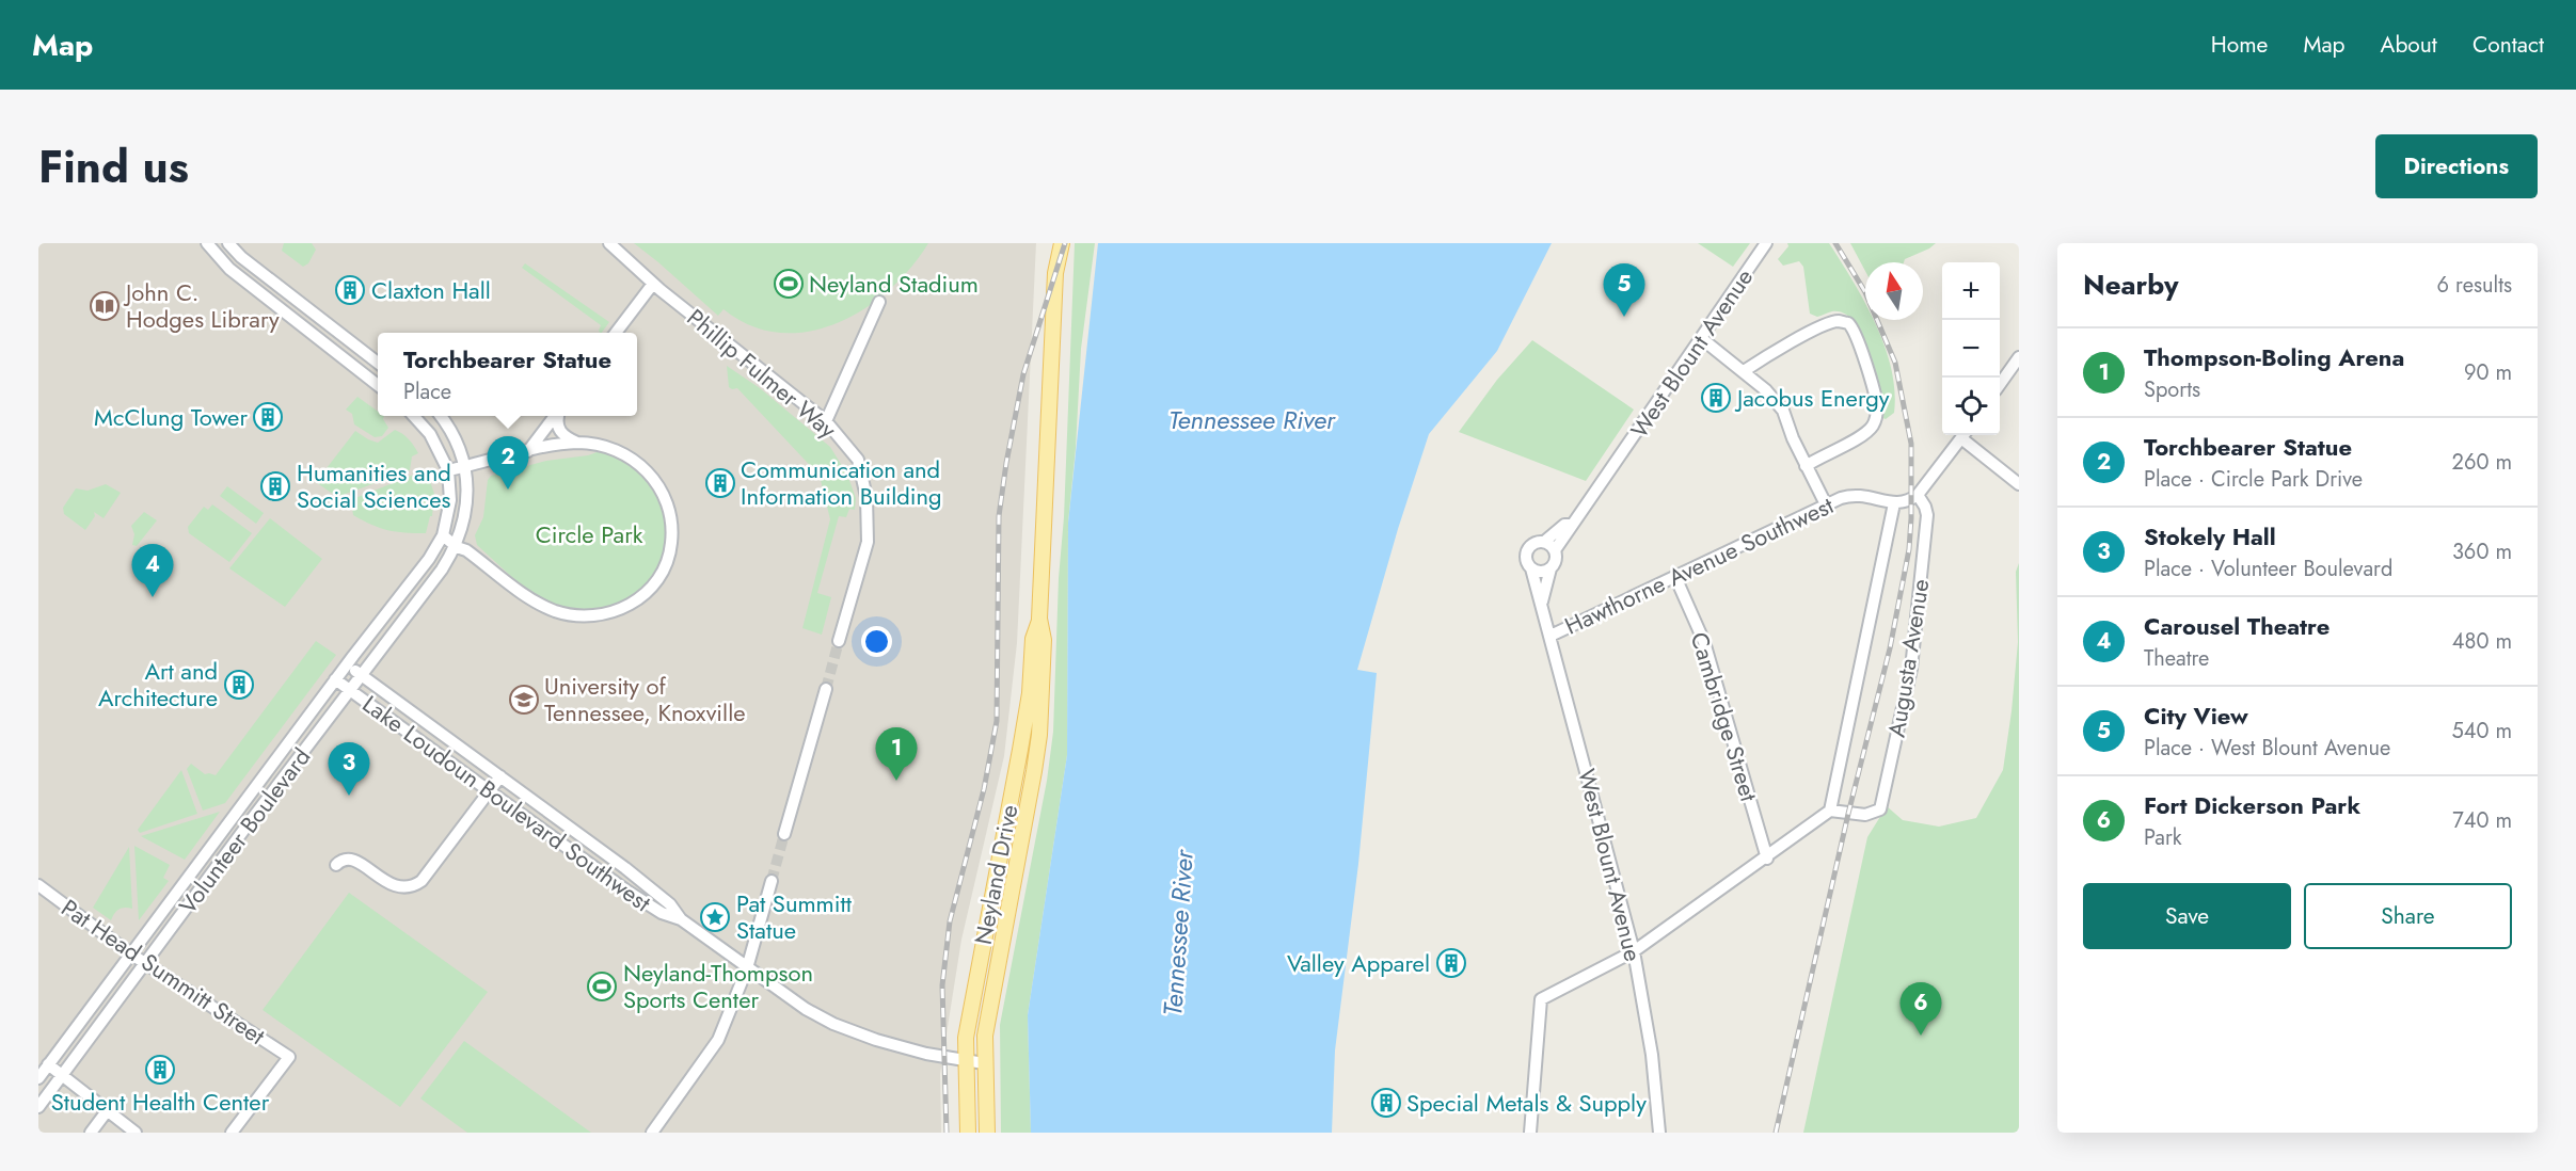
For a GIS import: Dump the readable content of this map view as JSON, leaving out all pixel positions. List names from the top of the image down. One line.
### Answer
{"streets":{"main road":["Neyland Drive"],"street":["West Blount Avenue","Phillip Fulmer Way","Hawthorne Avenue Southwest","Augusta Avenue","Cambridge Street","Lake Loudoun Boulevard Southwest","Volunteer Boulevard","Pat Head Summitt Street"]},"crossings":[["West Blount Avenue","Hawthorne Avenue Southwest"],["Hawthorne Avenue Southwest","Augusta Avenue"],["Hawthorne Avenue Southwest","Cambridge Street"],["Lake Loudoun Boulevard Southwest","Volunteer Boulevard"],["Lake Loudoun Boulevard Southwest","Neyland Drive"],["Volunteer Boulevard","Pat Head Summitt Street"]],"water":["Tennessee River"],"parks":["Circle Park"],"places":{"sports":["Neyland Stadium","Neyland-Thompson Sports Center"],"building":["Claxton Hall","Jacobus Energy","McClung Tower","Communication and Information Building","Humanities and Social Sciences","Art and Architecture","Valley Apparel","Student Health Center","Special Metals & Supply"],"library":["John C. Hodges Library"],"school or university":["University of Tennessee, Knoxville"],"place":["Pat Summitt Statue"]},"north":"top","page":{"header":"Map","nav":["Home","Map","About","Contact"],"title":"Find us","buttons":["Directions",["Save","Share"]],"heading":["Nearby","6 results"],"map_buttons":["+","−"],"pins":["5","2","4","1","3","6"],"list":[{"mark":"1","name":"Thompson-Boling Arena","note":"Sports","value":"90 m"},{"mark":"2","name":"Torchbearer Statue","note":"Place · Circle Park Drive","value":"260 m"},{"mark":"3","name":"Stokely Hall","note":"Place · Volunteer Boulevard","value":"360 m"},{"mark":"4","name":"Carousel Theatre","note":"Theatre","value":"480 m"},{"mark":"5","name":"City View","note":"Place · West Blount Avenue","value":"540 m"},{"mark":"6","name":"Fort Dickerson Park","note":"Park","value":"740 m"}],"popup":["Torchbearer Statue","Place"]}}
